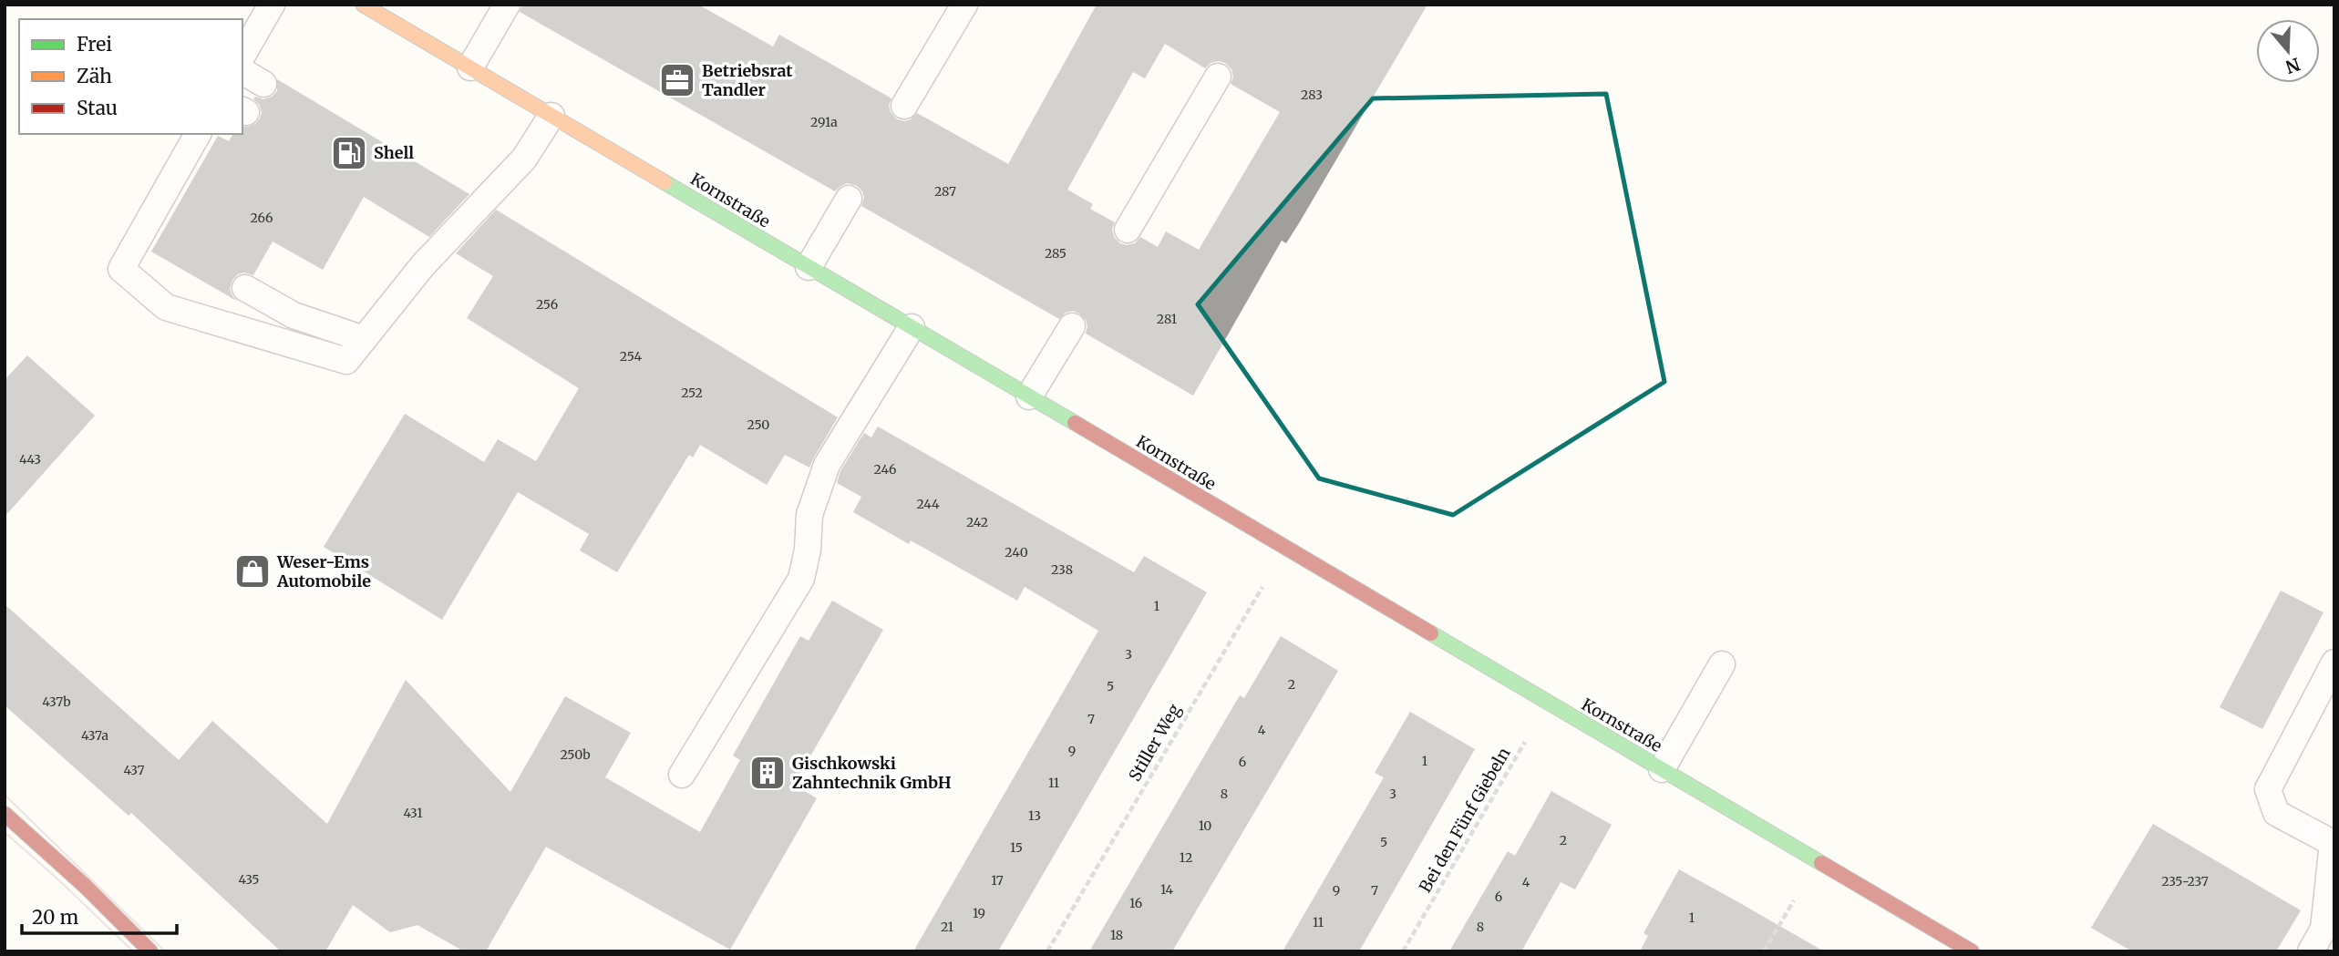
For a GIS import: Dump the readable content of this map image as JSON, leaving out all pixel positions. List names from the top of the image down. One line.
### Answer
{"streets":{"street":["Kornstraße"],"path":["Stiller Weg","Bei den Fünf Giebeln"]},"crossings":[["Kornstraße","Stiller Weg"],["Kornstraße","Bei den Fünf Giebeln"]],"places":{"office":["Betriebsrat Tandler"],"fuel station":["Shell"],"shop":["Weser-Ems Automobile"],"building":["Gischkowski Zahntechnik GmbH"]},"house_numbers":["283","291a","287","266","285","256","281","254","252","250","443","246","244","242","240","238","1","3","2","5","437b","7","4","437a","9","250b","1","6","437","11","8","3","431","13","10","2","5","15","12","435","17","235-237","4","14","9","7","6","16","19","1","11","21","8","18"],"legend":["Frei","Zäh","Stau"],"scale_bar":"20 m","north":"bottom"}
